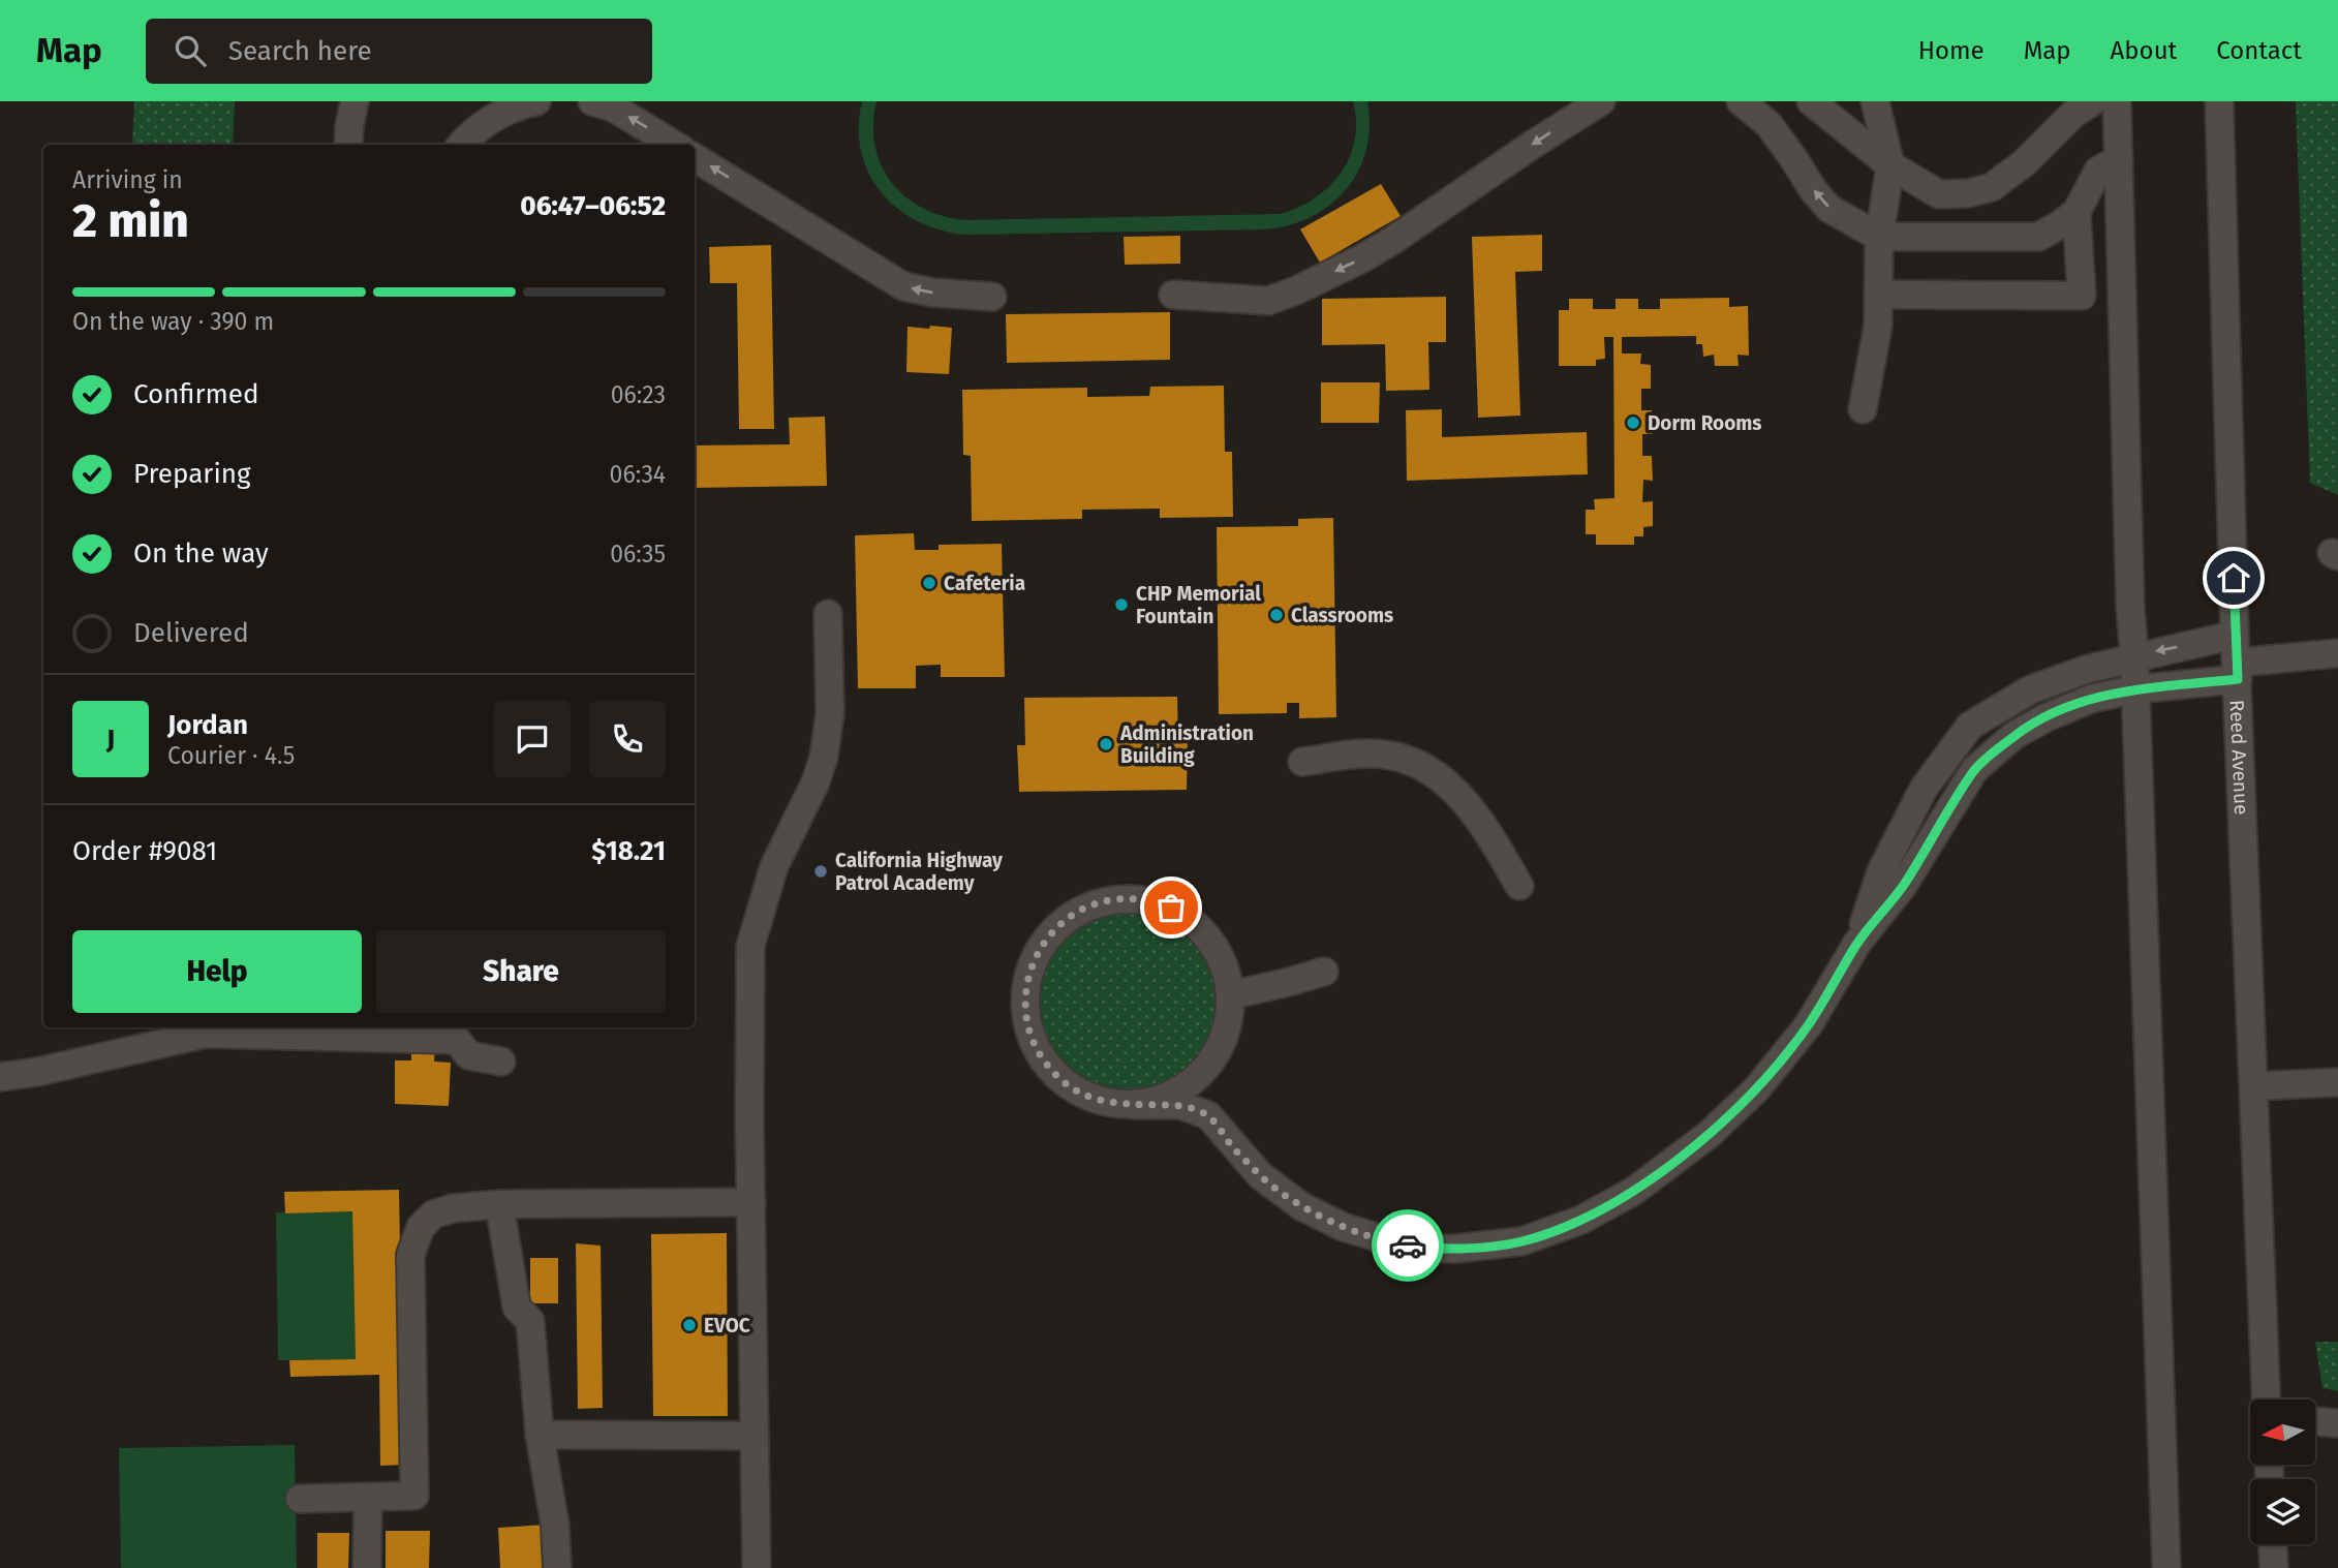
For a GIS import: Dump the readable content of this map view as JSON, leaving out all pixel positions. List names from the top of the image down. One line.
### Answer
{"streets":{"street":["Reed Avenue"]},"places":["Dorm Rooms","Cafeteria","CHP Memorial Fountain","Classrooms","Administration Building","California Highway Patrol Academy","EVOC"],"north":"left","page":{"header":"Map","search":"Search here","nav":["Home","Map","About","Contact"],"heading":["2 min","Arriving in","06:47–06:52"],"panel":["Jordan","Courier · 4.5","Order #9081","$18.21"],"bar":"On the way · 390 m","list":[["Confirmed","06:23"],["Preparing","06:34"],["On the way","06:35"],"Delivered"],"round":"J","buttons":["Help","Share"]}}
